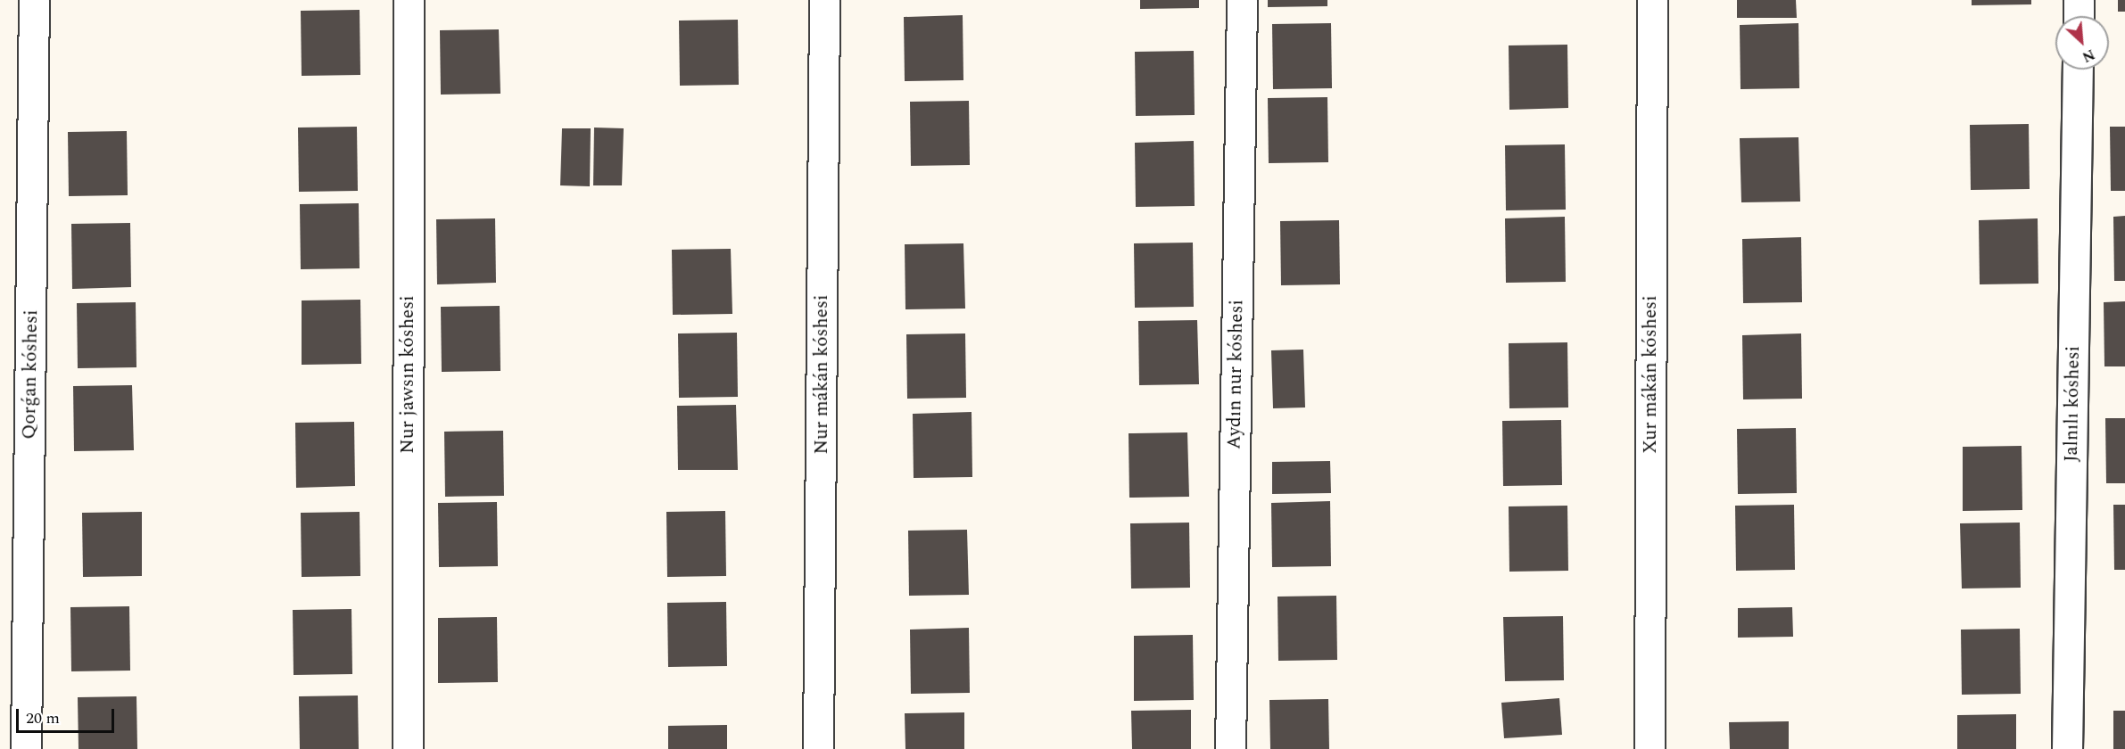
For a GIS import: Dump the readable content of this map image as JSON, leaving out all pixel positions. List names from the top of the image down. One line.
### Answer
{"streets":{"street":["Qorǵan kóshesi","Nur jawsın kóshesi","Nur mákán kóshesi","Aydın nur kóshesi","Xur mákán kóshesi","Jalnılı kóshesi"]},"scale_bar":"20 m","north":"bottom right"}
